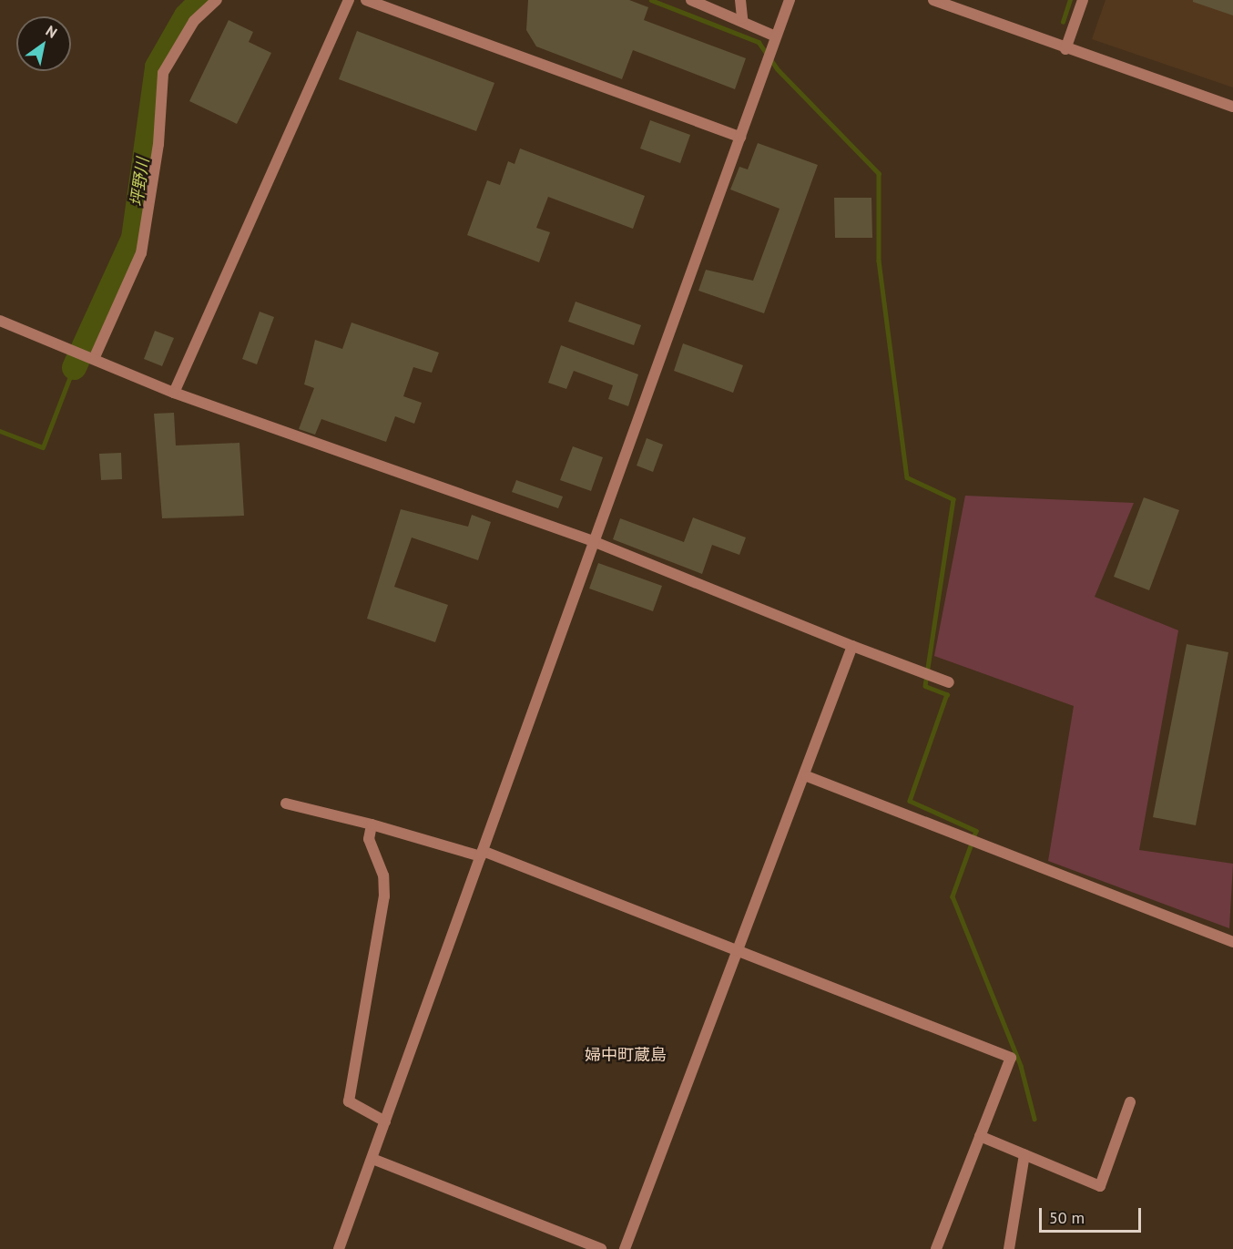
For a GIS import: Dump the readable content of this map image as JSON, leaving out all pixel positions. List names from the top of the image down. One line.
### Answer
{"districts":["婦中町蔵島"],"water":["坪野川"],"scale_bar":"50 m","north":"top right"}
